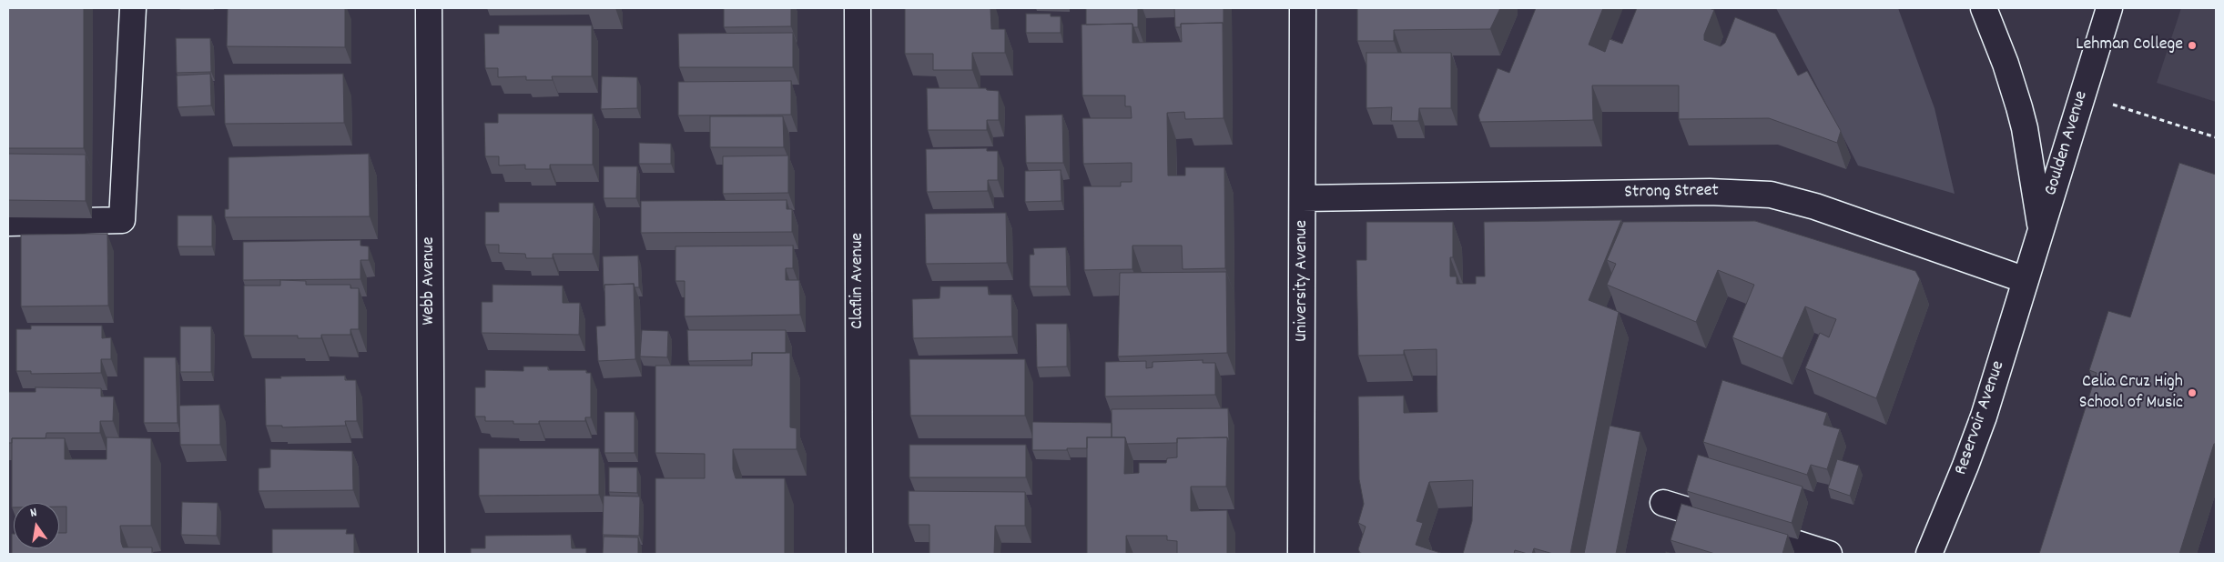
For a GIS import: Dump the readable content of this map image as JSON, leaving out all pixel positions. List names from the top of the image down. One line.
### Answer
{"streets":{"street":["Goulden Avenue","Strong Street","Webb Avenue","Claflin Avenue","University Avenue","Reservoir Avenue"]},"crossings":[["Goulden Avenue","Strong Street"],["Goulden Avenue","Reservoir Avenue"],["Strong Street","University Avenue"],["Strong Street","Reservoir Avenue"]],"places":["Lehman College","Celia Cruz High School of Music"],"north":"top"}
